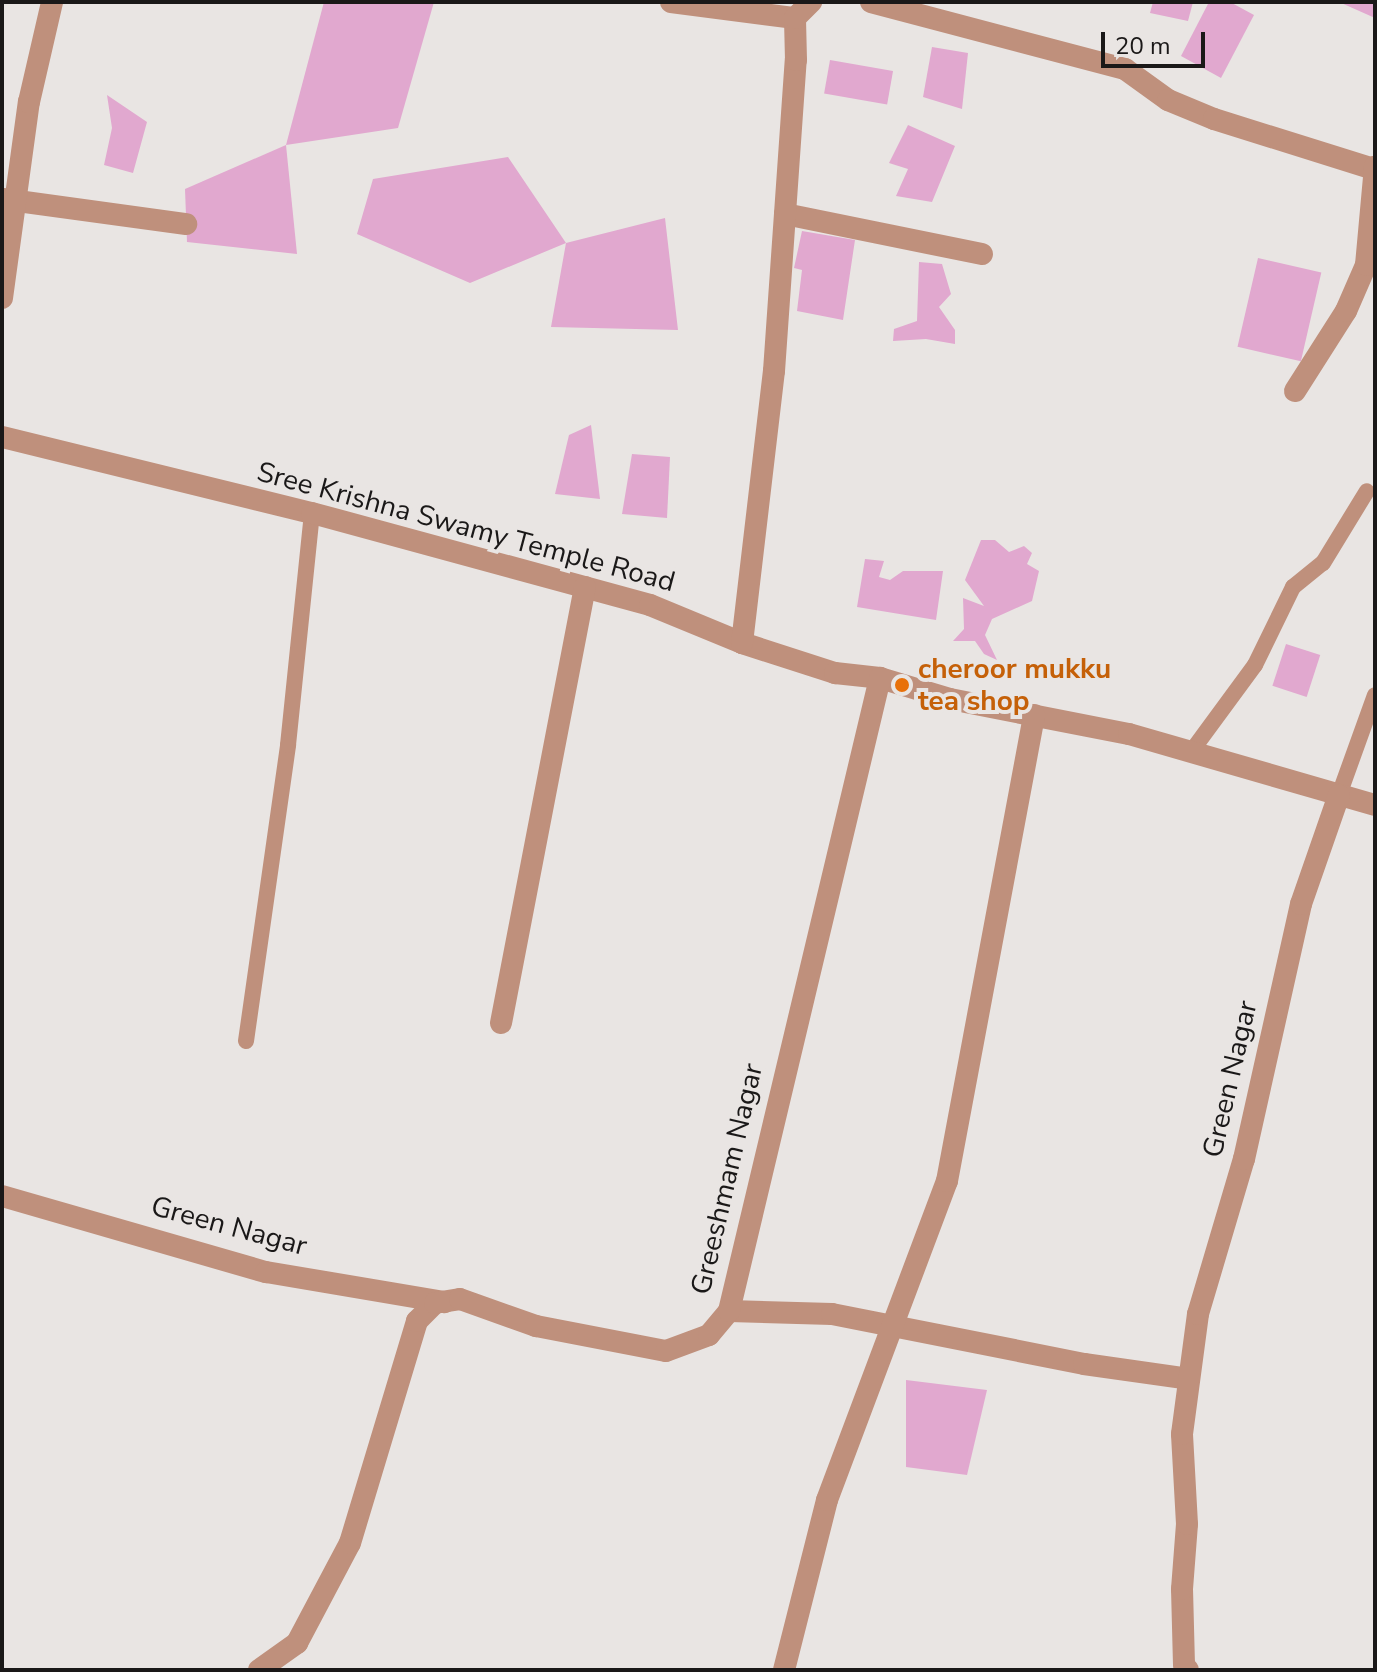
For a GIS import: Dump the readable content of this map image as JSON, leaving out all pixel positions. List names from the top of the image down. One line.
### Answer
{"streets":{"street":["Sree Krishna Swamy Temple Road","Green Nagar","Greeshmam Nagar"]},"crossings":[["Sree Krishna Swamy Temple Road","Green Nagar"],["Sree Krishna Swamy Temple Road","Greeshmam Nagar"],["Green Nagar","Greeshmam Nagar"]],"places":["cheroor mukku tea shop"],"scale_bar":"20 m"}
